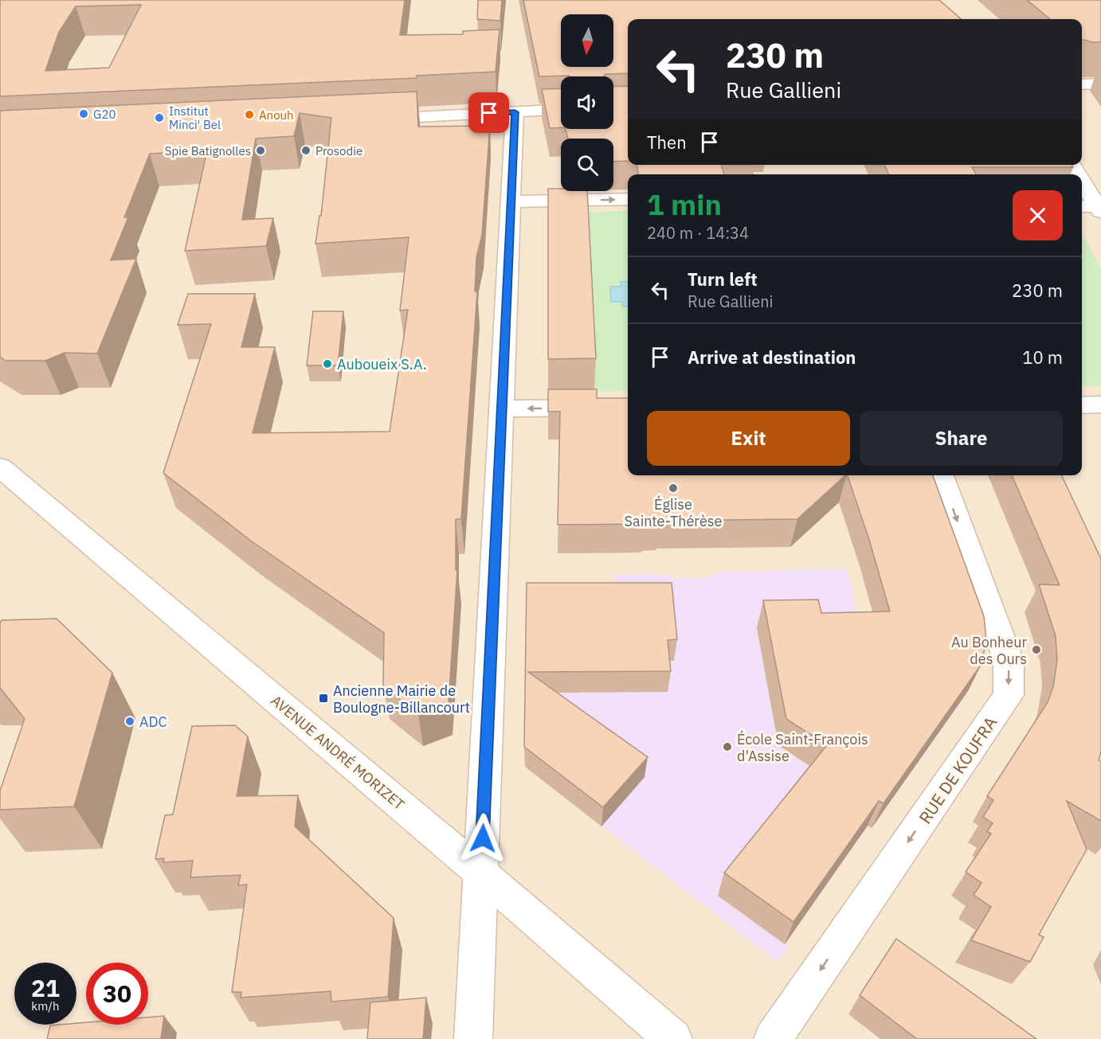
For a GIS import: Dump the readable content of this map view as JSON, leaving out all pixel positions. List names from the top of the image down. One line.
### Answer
{"streets":{"street":["AVENUE ANDRÉ MORIZET","RUE DE KOUFRA"]},"one_way":["RUE DE KOUFRA"],"places":{"other":["G20","Anouh","Institut Minci' Bel","Spie Batignolles","Prosodie","Auboueix S.A.","Église Sainte-Thérèse","Au Bonheur des Ours","ADC","École Saint-François d'Assise"],"transit":["Ancienne Mairie de Boulogne-Billancourt"]},"north":"bottom","page":{"turn":["230 m","Rue Gallieni"],"then":"Then","heading":["1 min","240 m · 14:34"],"list":[{"name":"Turn left","note":"Rue Gallieni","value":"230 m"},{"name":"Arrive at destination","value":"10 m"}],"buttons":["Exit","Share"],"speed":"21 km/h","limit":"30"}}
